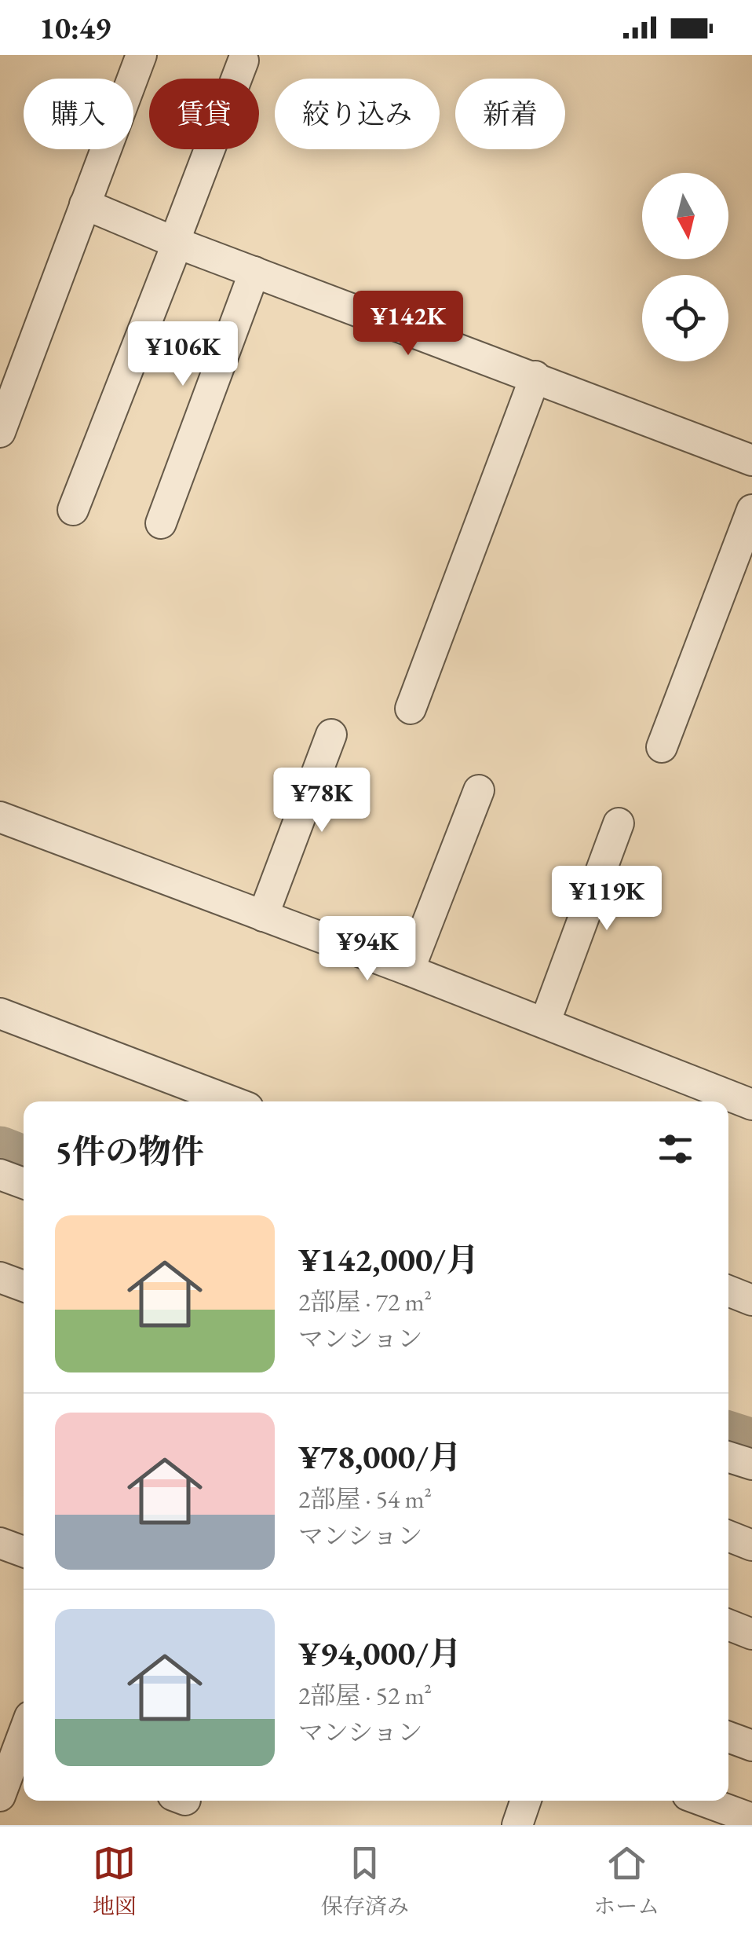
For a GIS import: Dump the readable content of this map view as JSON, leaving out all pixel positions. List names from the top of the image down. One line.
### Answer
{"north":"bottom","page":{"status":"10:49","chip":["購入","賃貸","絞り込み","新着"],"price":["¥142K","¥106K","¥78K","¥119K","¥94K"],"heading":"5件の物件","list":[{"name":"¥142,000/月","note":"2部屋 · 72 m² · マンション"},{"name":"¥78,000/月","note":"2部屋 · 54 m² · マンション"},{"name":"¥94,000/月","note":"2部屋 · 52 m² · マンション"}],"tabs":["地図","保存済み","ホーム"]}}
